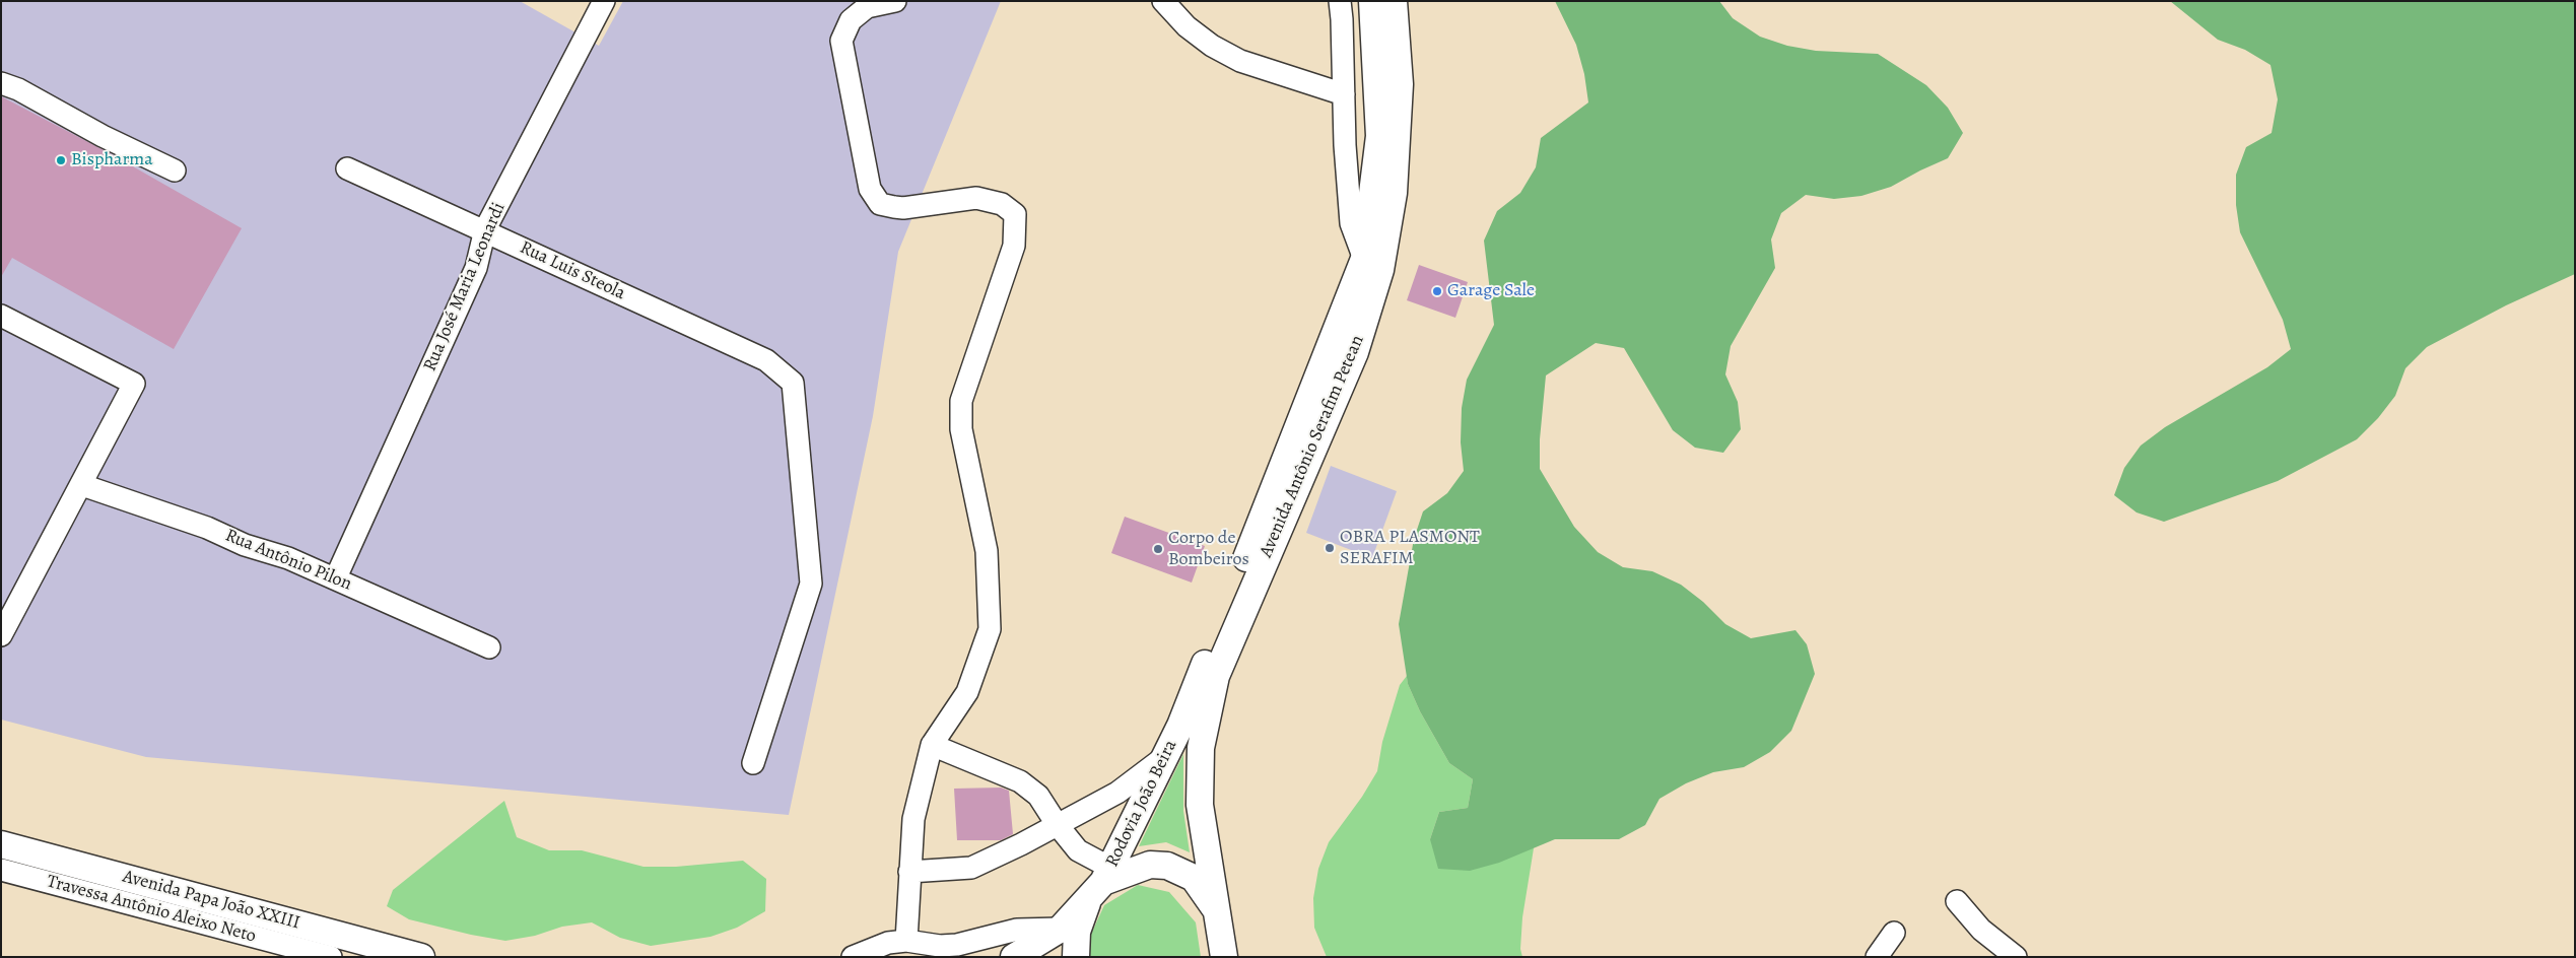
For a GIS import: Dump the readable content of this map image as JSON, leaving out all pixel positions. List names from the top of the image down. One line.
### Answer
{"streets":{"main road":["Avenida Antônio Serafim Petean","Rodovia João Beira","Avenida Papa João XXIII"],"street":["Rua Luis Steola","Rua José Maria Leonardi","Rua Antônio Pilon","Travessa Antônio Aleixo Neto"]},"crossings":[["Rua Luis Steola","Rua José Maria Leonardi"],["Rua José Maria Leonardi","Rua Antônio Pilon"],["Avenida Antônio Serafim Petean","Rodovia João Beira"]],"places":["Bispharma","Garage Sale","OBRA PLASMONT SERAFIM","Corpo de Bombeiros"]}
